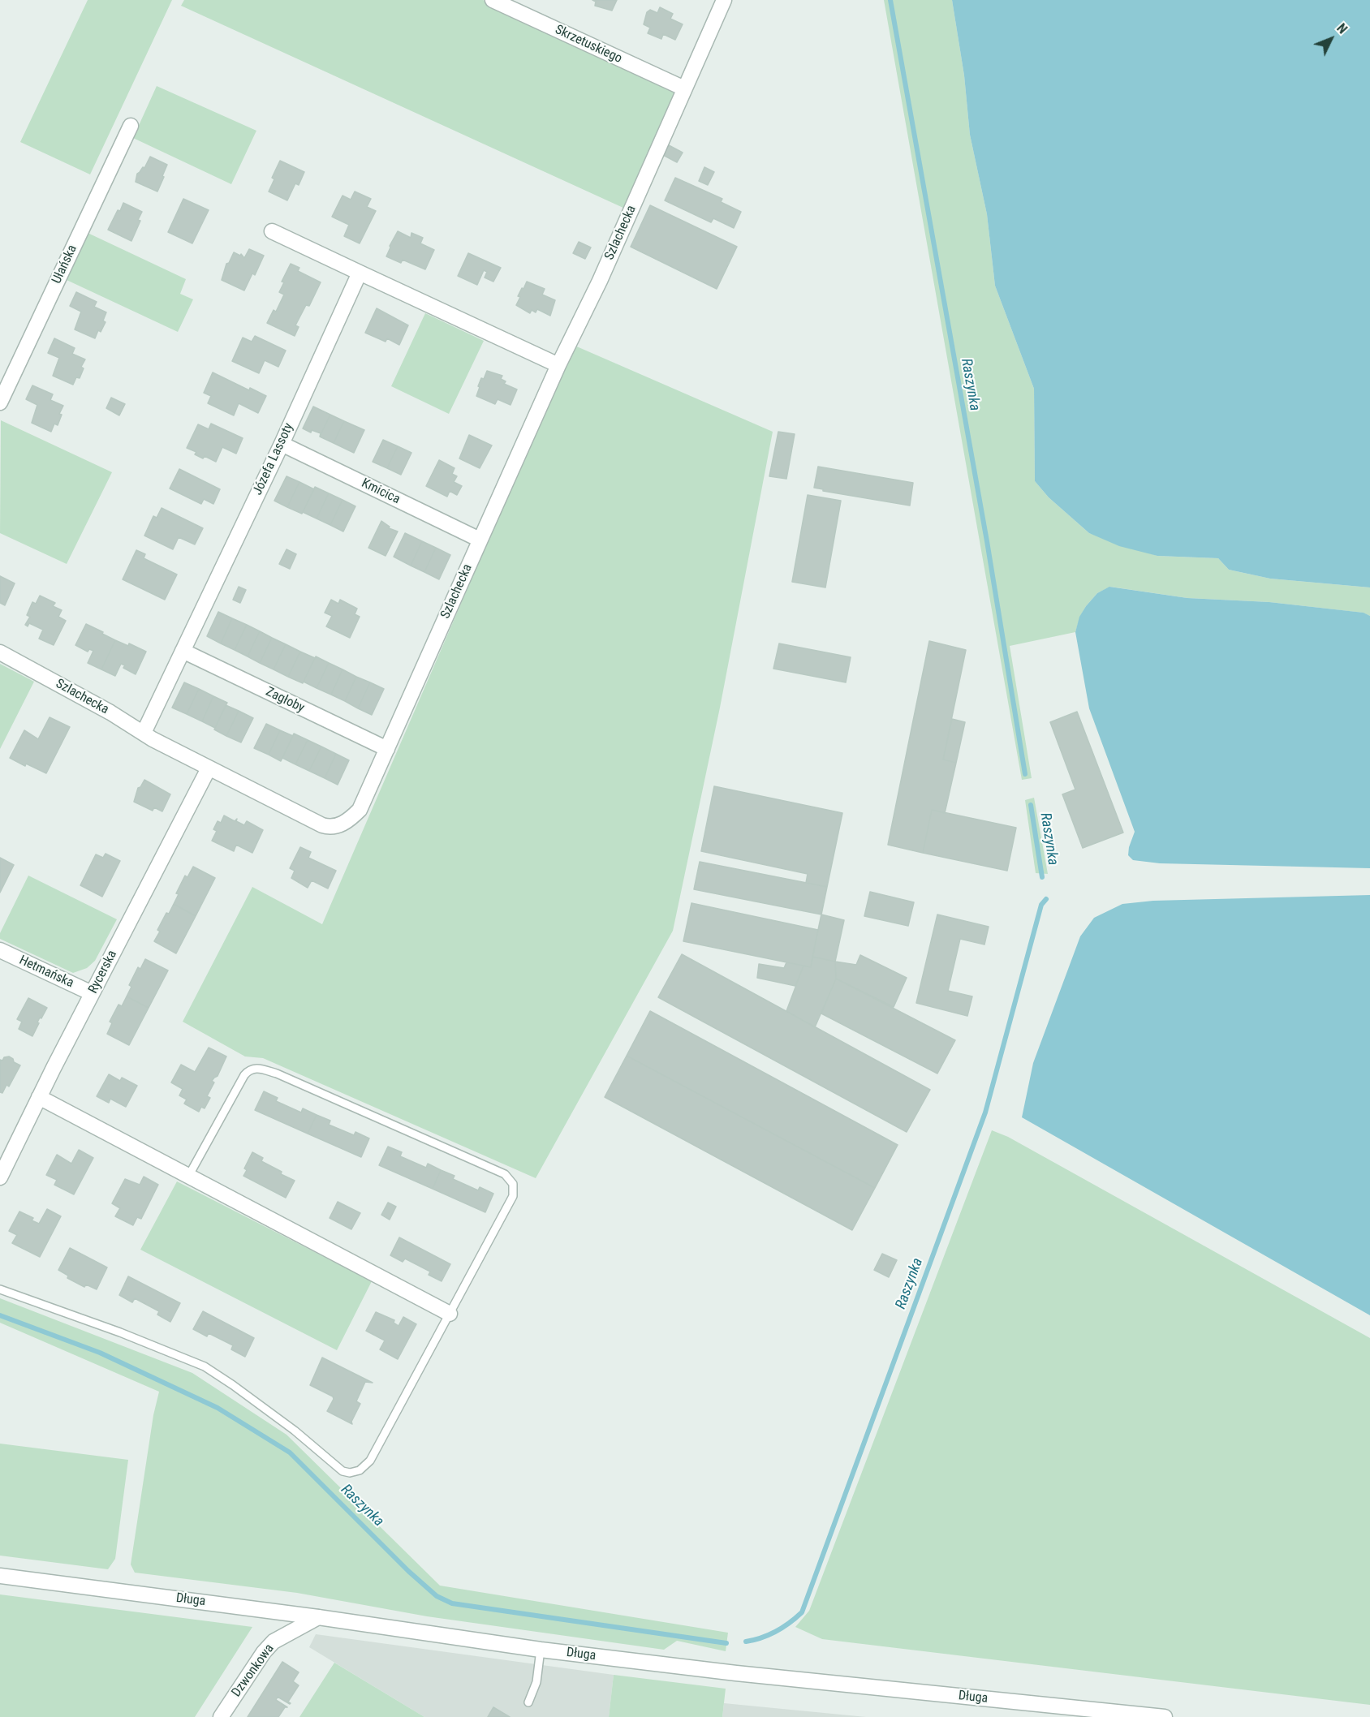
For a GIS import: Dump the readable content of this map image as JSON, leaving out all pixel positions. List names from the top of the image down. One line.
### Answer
{"streets":{"street":["Skrzetuskiego","Szlachecka","Ułańska","Józefa Lassoty","Kmicica","Zagłoby","Hetmańska","Rycerska","Długa","Dzwonkowa"]},"crossings":[["Skrzetuskiego","Szlachecka"],["Szlachecka","Józefa Lassoty"],["Szlachecka","Kmicica"],["Szlachecka","Zagłoby"],["Szlachecka","Rycerska"],["Józefa Lassoty","Kmicica"],["Józefa Lassoty","Zagłoby"],["Hetmańska","Rycerska"],["Długa","Dzwonkowa"]],"water":["Raszynka"],"north":"top right"}
